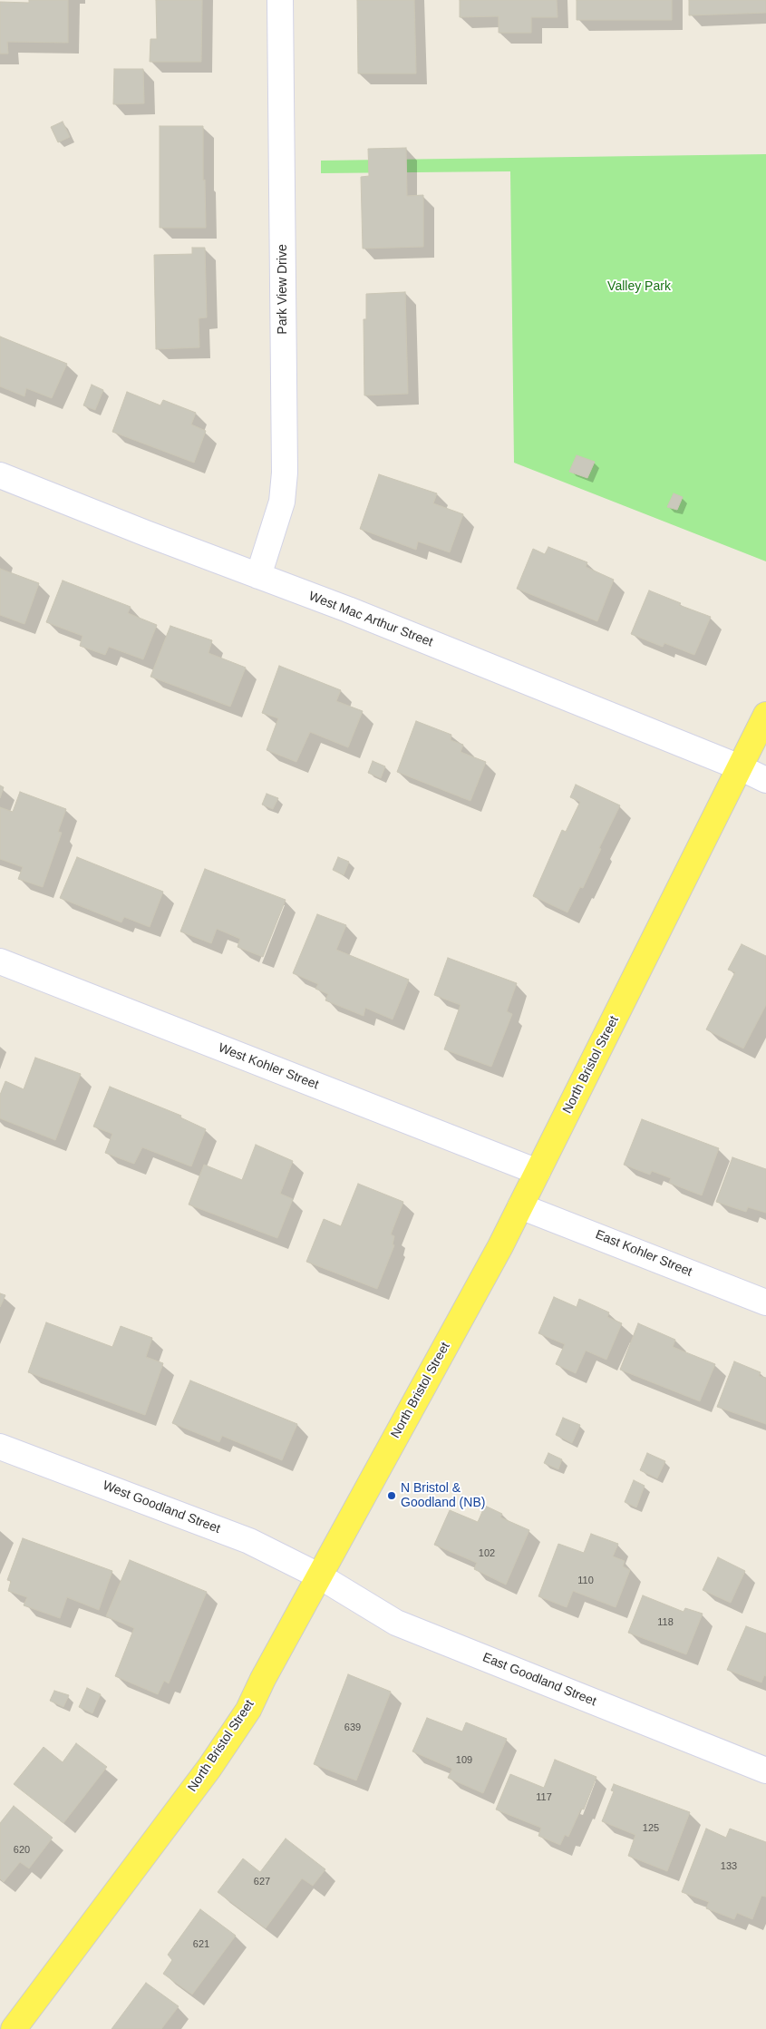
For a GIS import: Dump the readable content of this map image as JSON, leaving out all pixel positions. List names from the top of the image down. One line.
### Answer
{"streets":{"main road":["North Bristol Street"],"street":["Park View Drive","West Mac Arthur Street","West Kohler Street","East Kohler Street","West Goodland Street","East Goodland Street"]},"crossings":[["Park View Drive","West Mac Arthur Street"],["West Mac Arthur Street","North Bristol Street"],["North Bristol Street","West Kohler Street"],["North Bristol Street","East Kohler Street"],["North Bristol Street","West Goodland Street"],["North Bristol Street","East Goodland Street"],["West Goodland Street","East Goodland Street"]],"parks":["Valley Park"],"places":["N Bristol & Goodland (NB)"],"house_numbers":["102","110","118","639","109","117","125","620","133","627","621"]}
